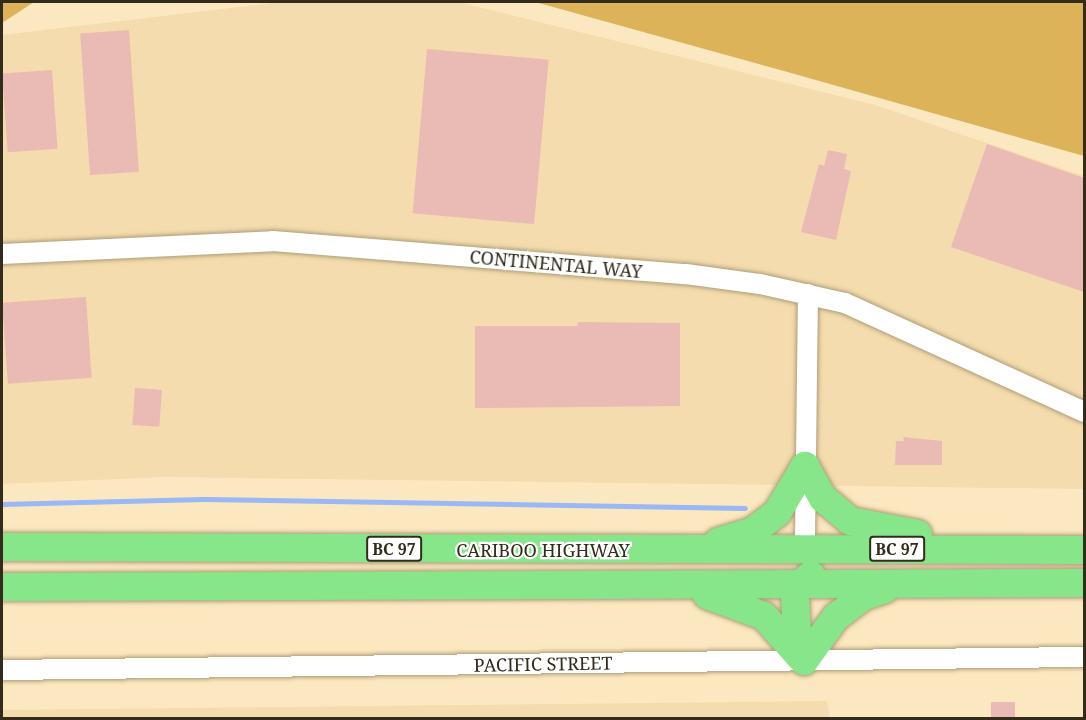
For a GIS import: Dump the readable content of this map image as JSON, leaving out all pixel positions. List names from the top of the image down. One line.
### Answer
{"streets":{"highway":["BC 97","CARIBOO HIGHWAY"],"street":["CONTINENTAL WAY","PACIFIC STREET"]}}
